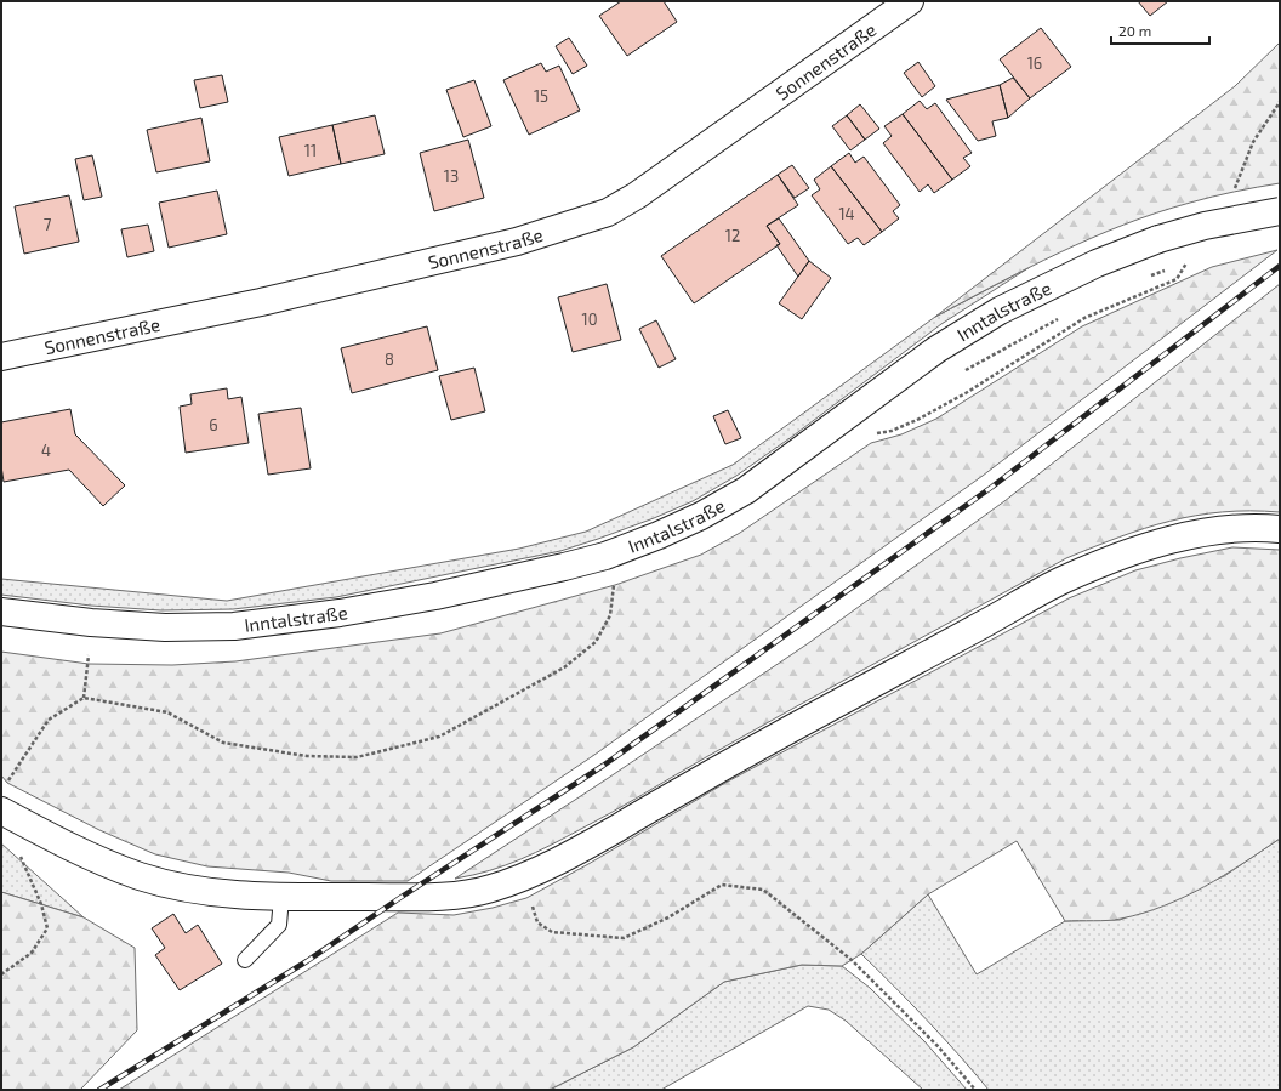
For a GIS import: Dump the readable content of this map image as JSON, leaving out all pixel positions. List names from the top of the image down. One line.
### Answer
{"streets":{"street":["Sonnenstraße","Inntalstraße"]},"house_numbers":["16","15","11","13","14","7","12","10","8","6","4"],"scale_bar":"20 m"}
